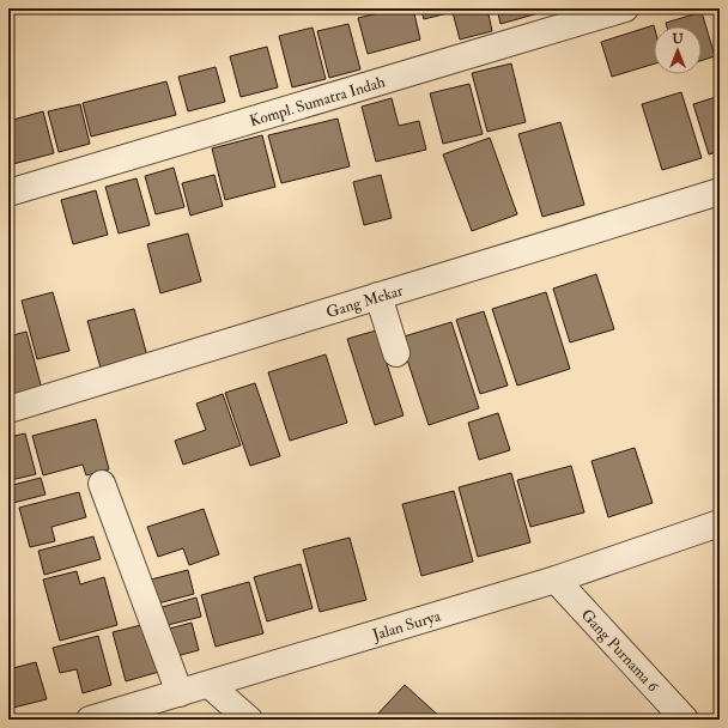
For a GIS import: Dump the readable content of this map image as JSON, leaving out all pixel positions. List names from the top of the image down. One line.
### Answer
{"streets":{"street":["Kompl. Sumatra Indah","Gang Mekar","Jalan Surya","Gang Purnama 6"]},"crossings":[["Jalan Surya","Gang Purnama 6"]],"north":"top"}
